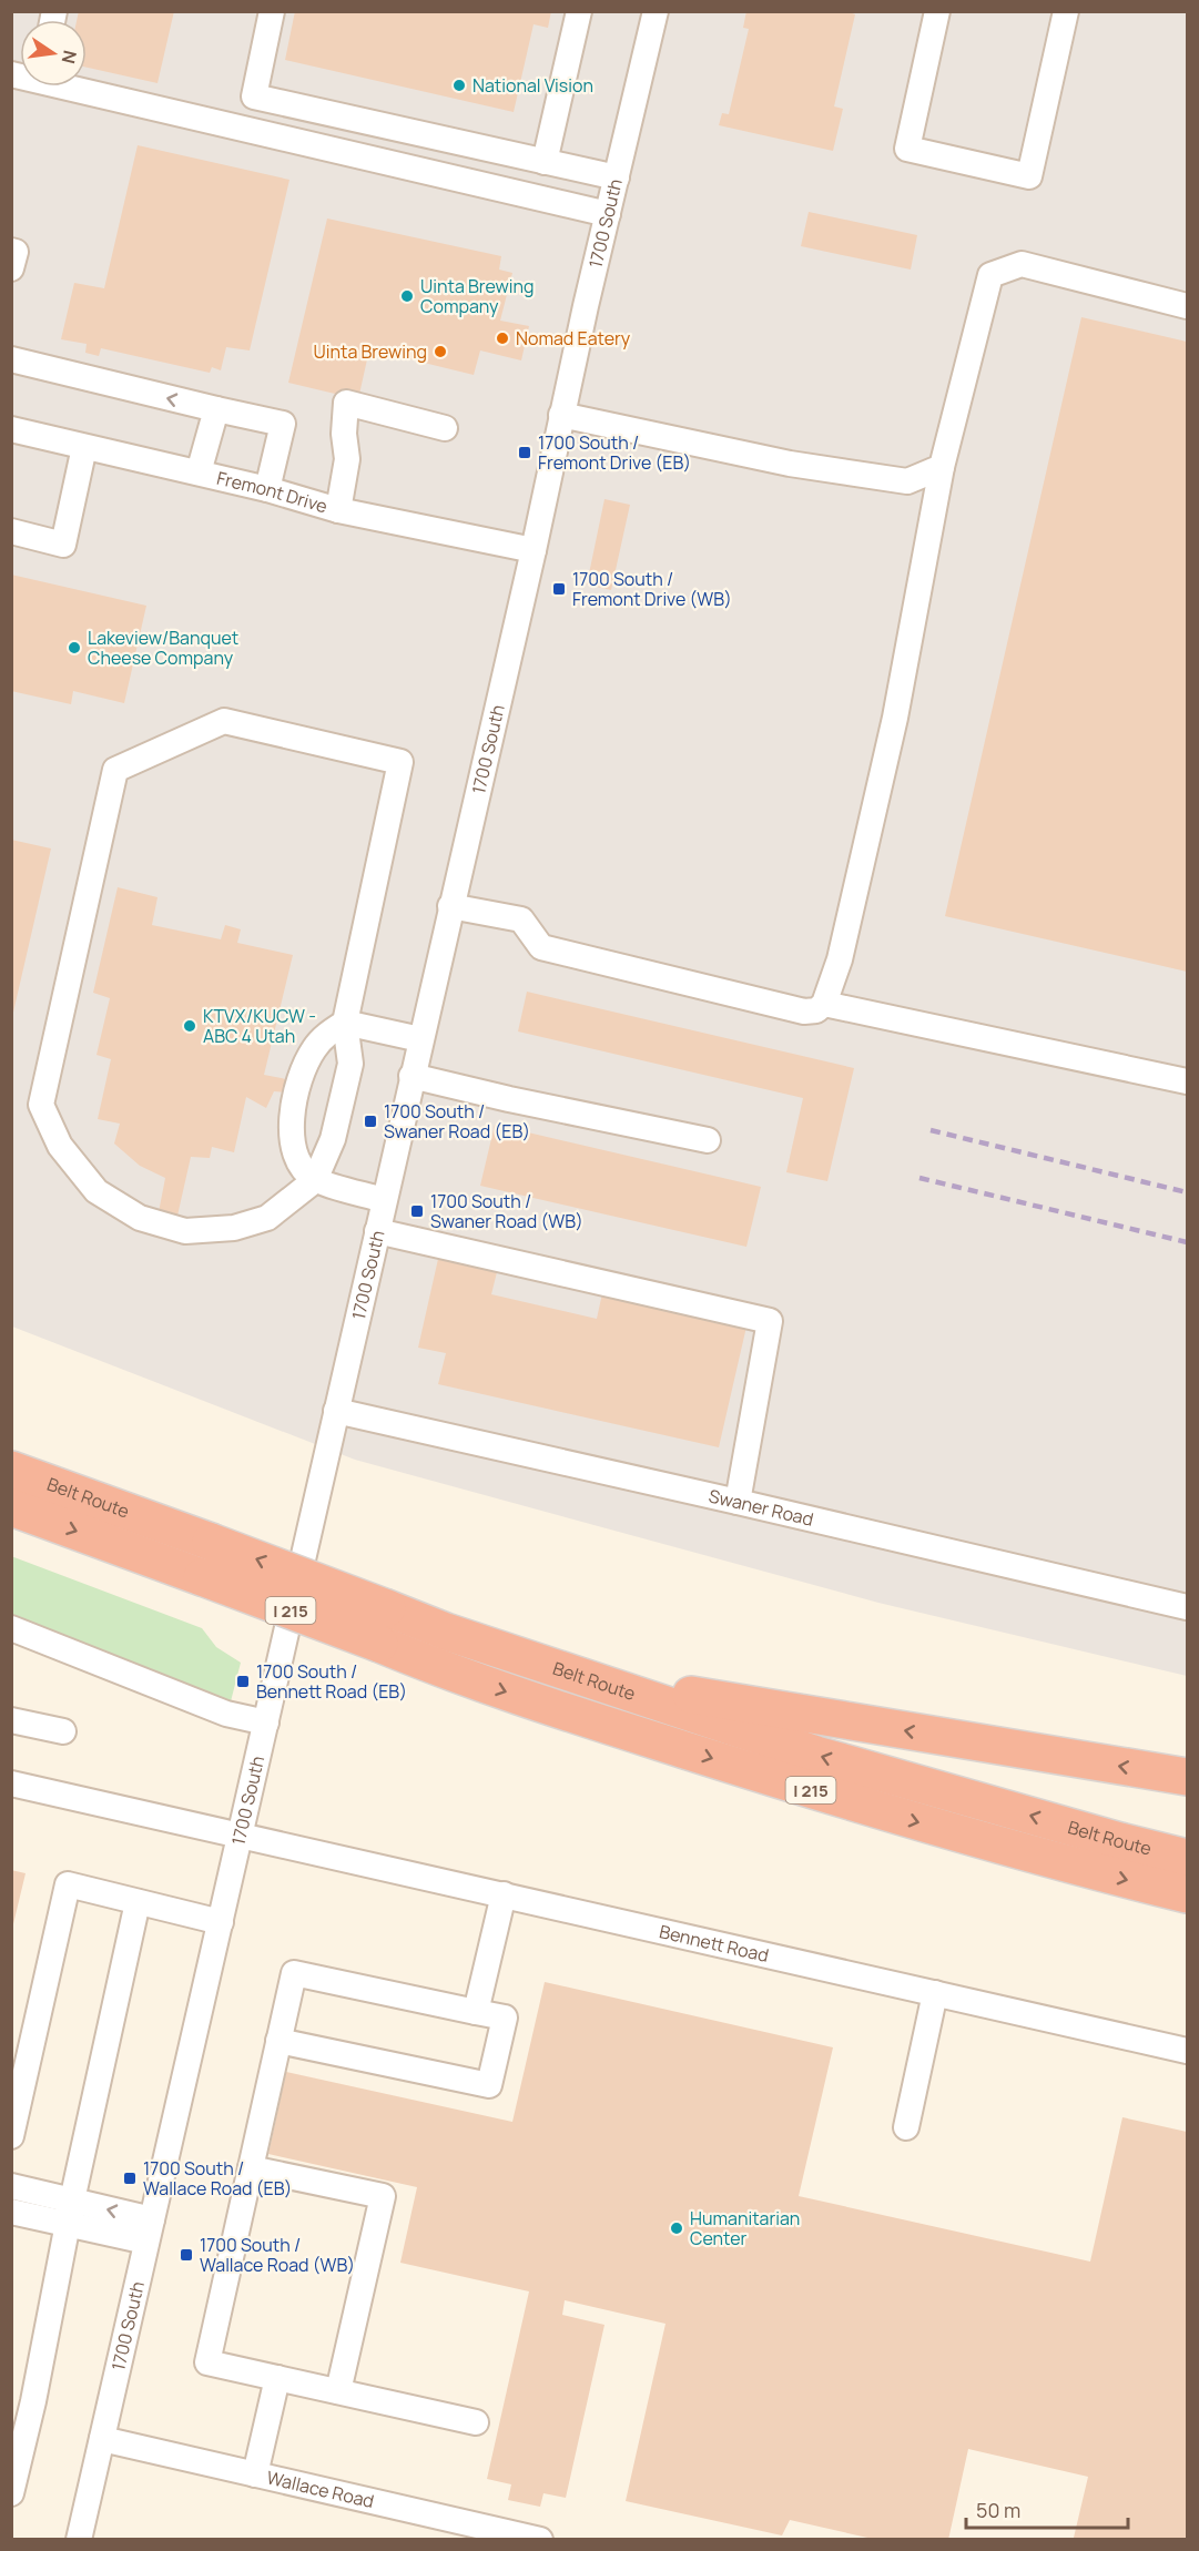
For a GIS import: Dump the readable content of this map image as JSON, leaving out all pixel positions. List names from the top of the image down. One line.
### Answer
{"streets":{"highway":["Belt Route","I 215"],"street":["1700 South","Fremont Drive","Swaner Road","Bennett Road","Wallace Road"]},"crossings":[["1700 South","Fremont Drive"],["1700 South","Swaner Road"],["1700 South","Bennett Road"],["1700 South","Wallace Road"]],"places":{"other":["National Vision","Uinta Brewing Company","Nomad Eatery","Uinta Brewing","Lakeview/Banquet Cheese Company","KTVX/KUCW - ABC 4 Utah","Humanitarian Center"],"transit":["1700 South / Fremont Drive (EB)","1700 South / Fremont Drive (WB)","1700 South / Swaner Road (EB)","1700 South / Swaner Road (WB)","1700 South / Bennett Road (EB)","1700 South / Wallace Road (EB)","1700 South / Wallace Road (WB)"]},"scale_bar":"50 m","north":"right"}
